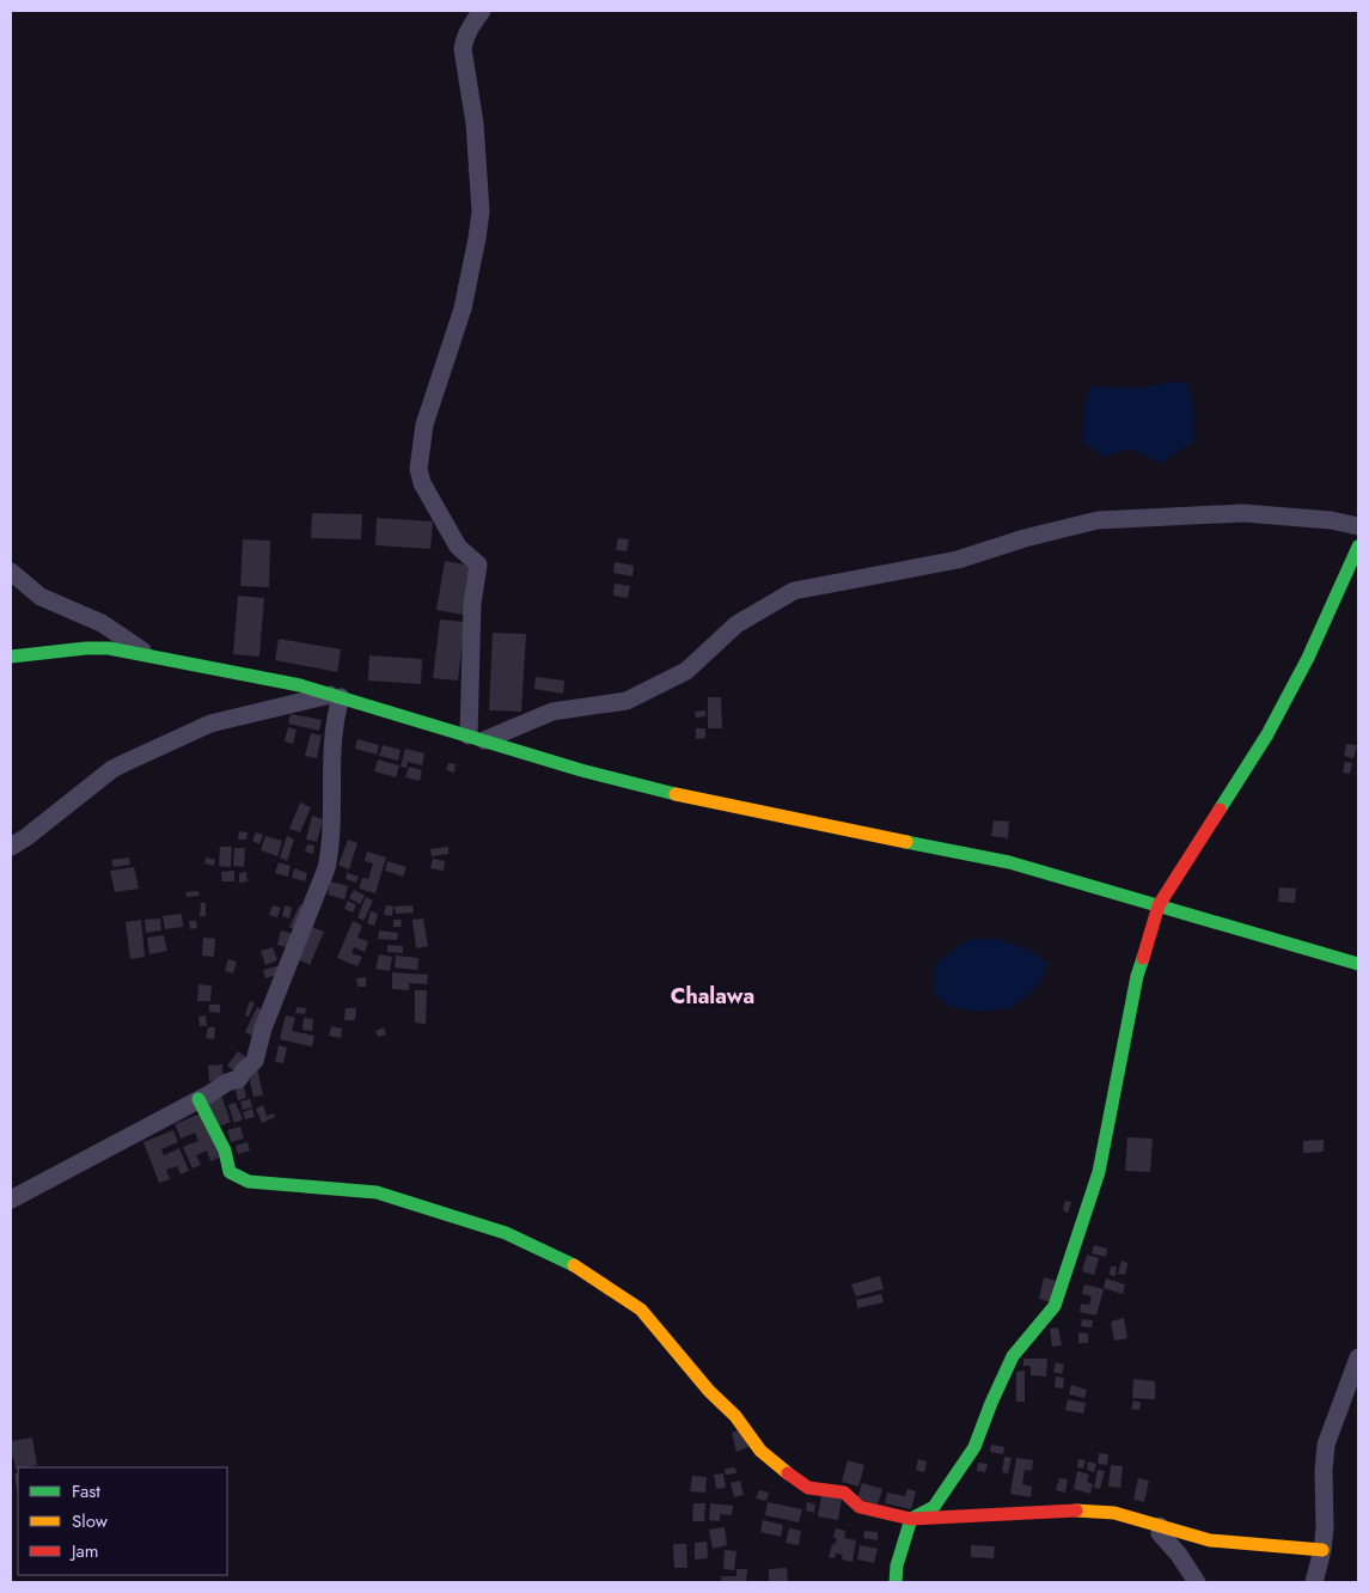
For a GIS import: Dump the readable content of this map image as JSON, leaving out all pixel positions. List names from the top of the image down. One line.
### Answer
{"districts":["Chalawa"],"legend":["Fast","Slow","Jam"]}
